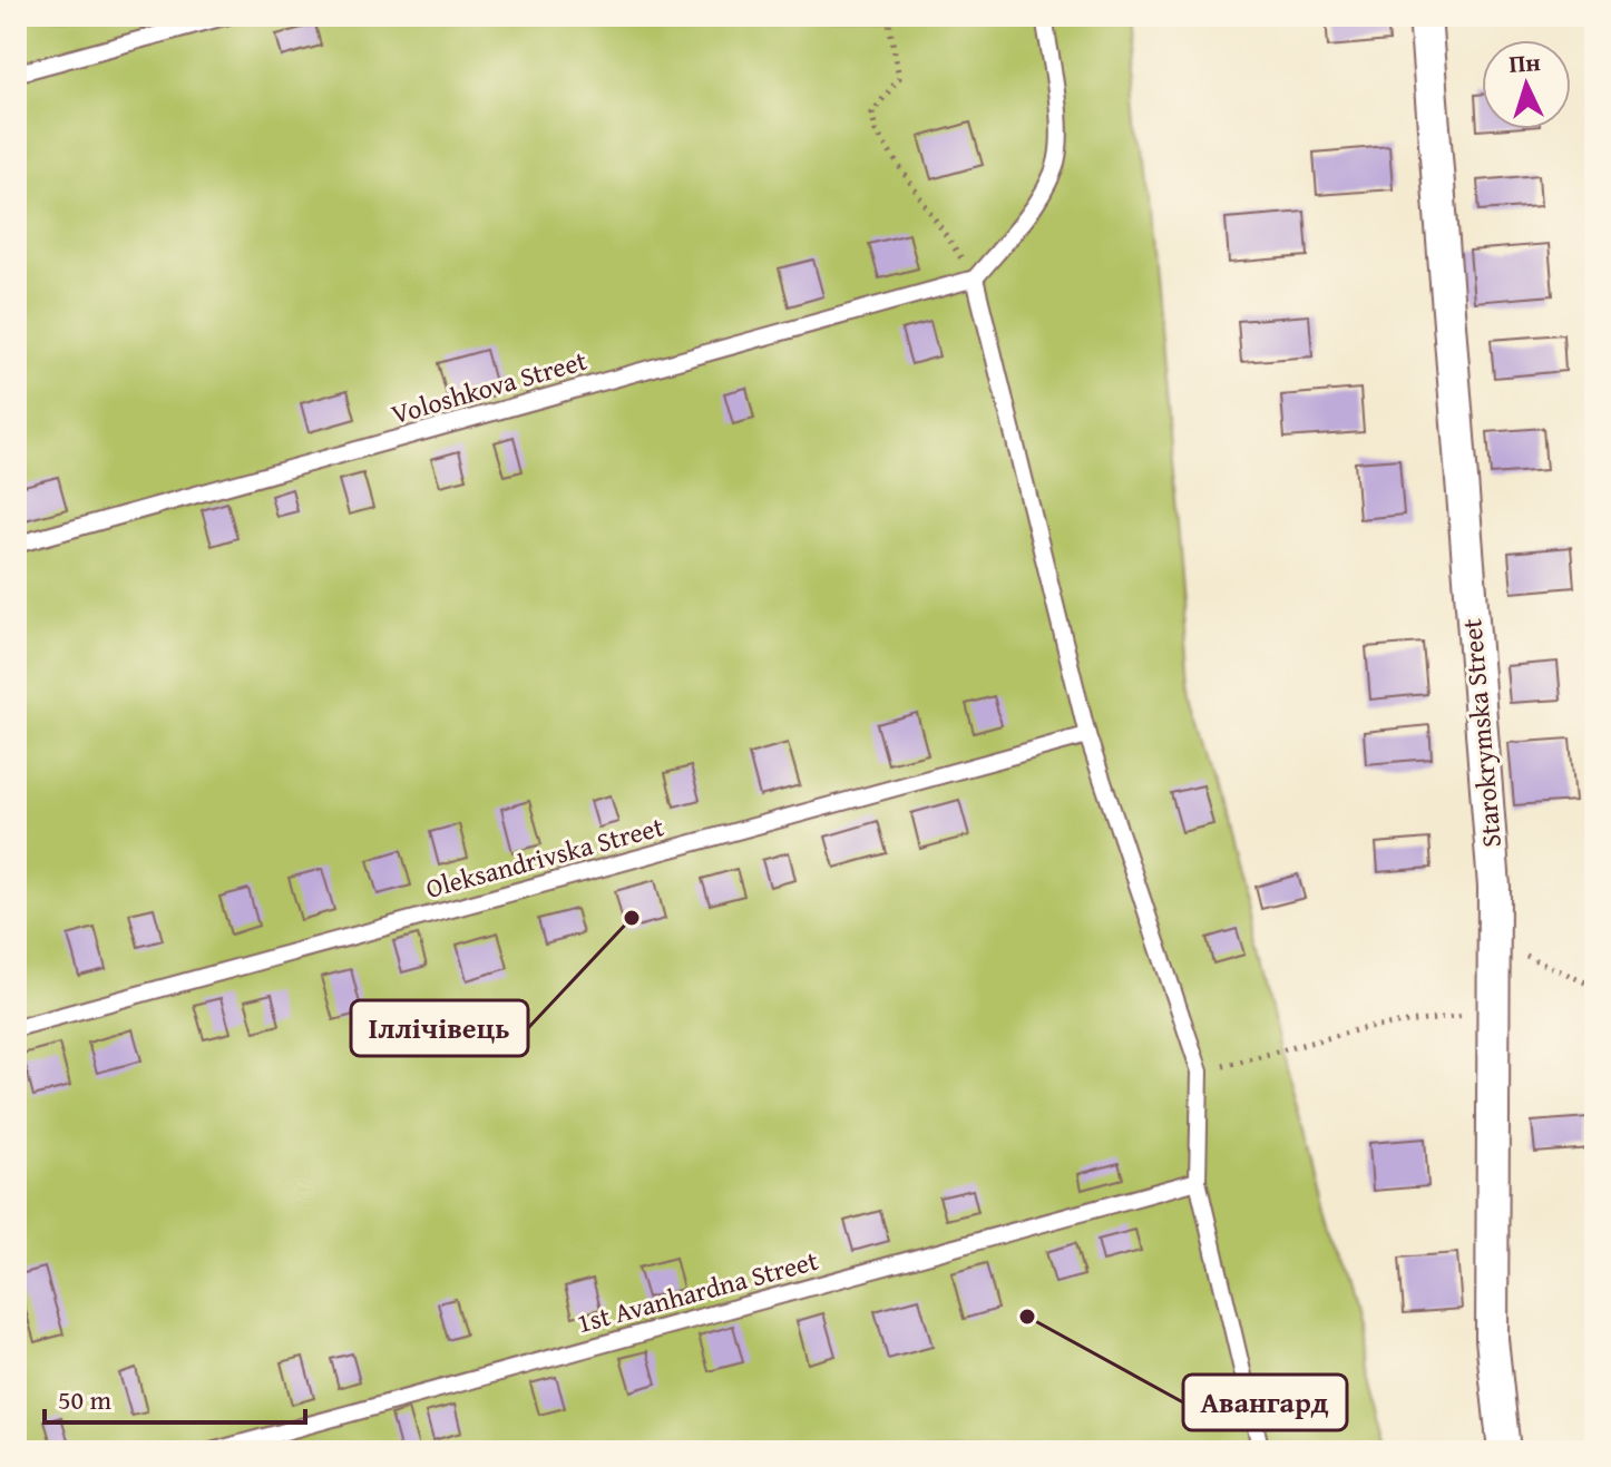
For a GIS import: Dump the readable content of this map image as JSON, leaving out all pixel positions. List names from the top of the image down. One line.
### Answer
{"streets":{"street":["Starokrymska Street"],"lane":["Voloshkova Street","Oleksandrivska Street","1st Avanhardna Street"]},"places":["Іллічівець","Авангард"],"scale_bar":"50 m","north":"top"}
